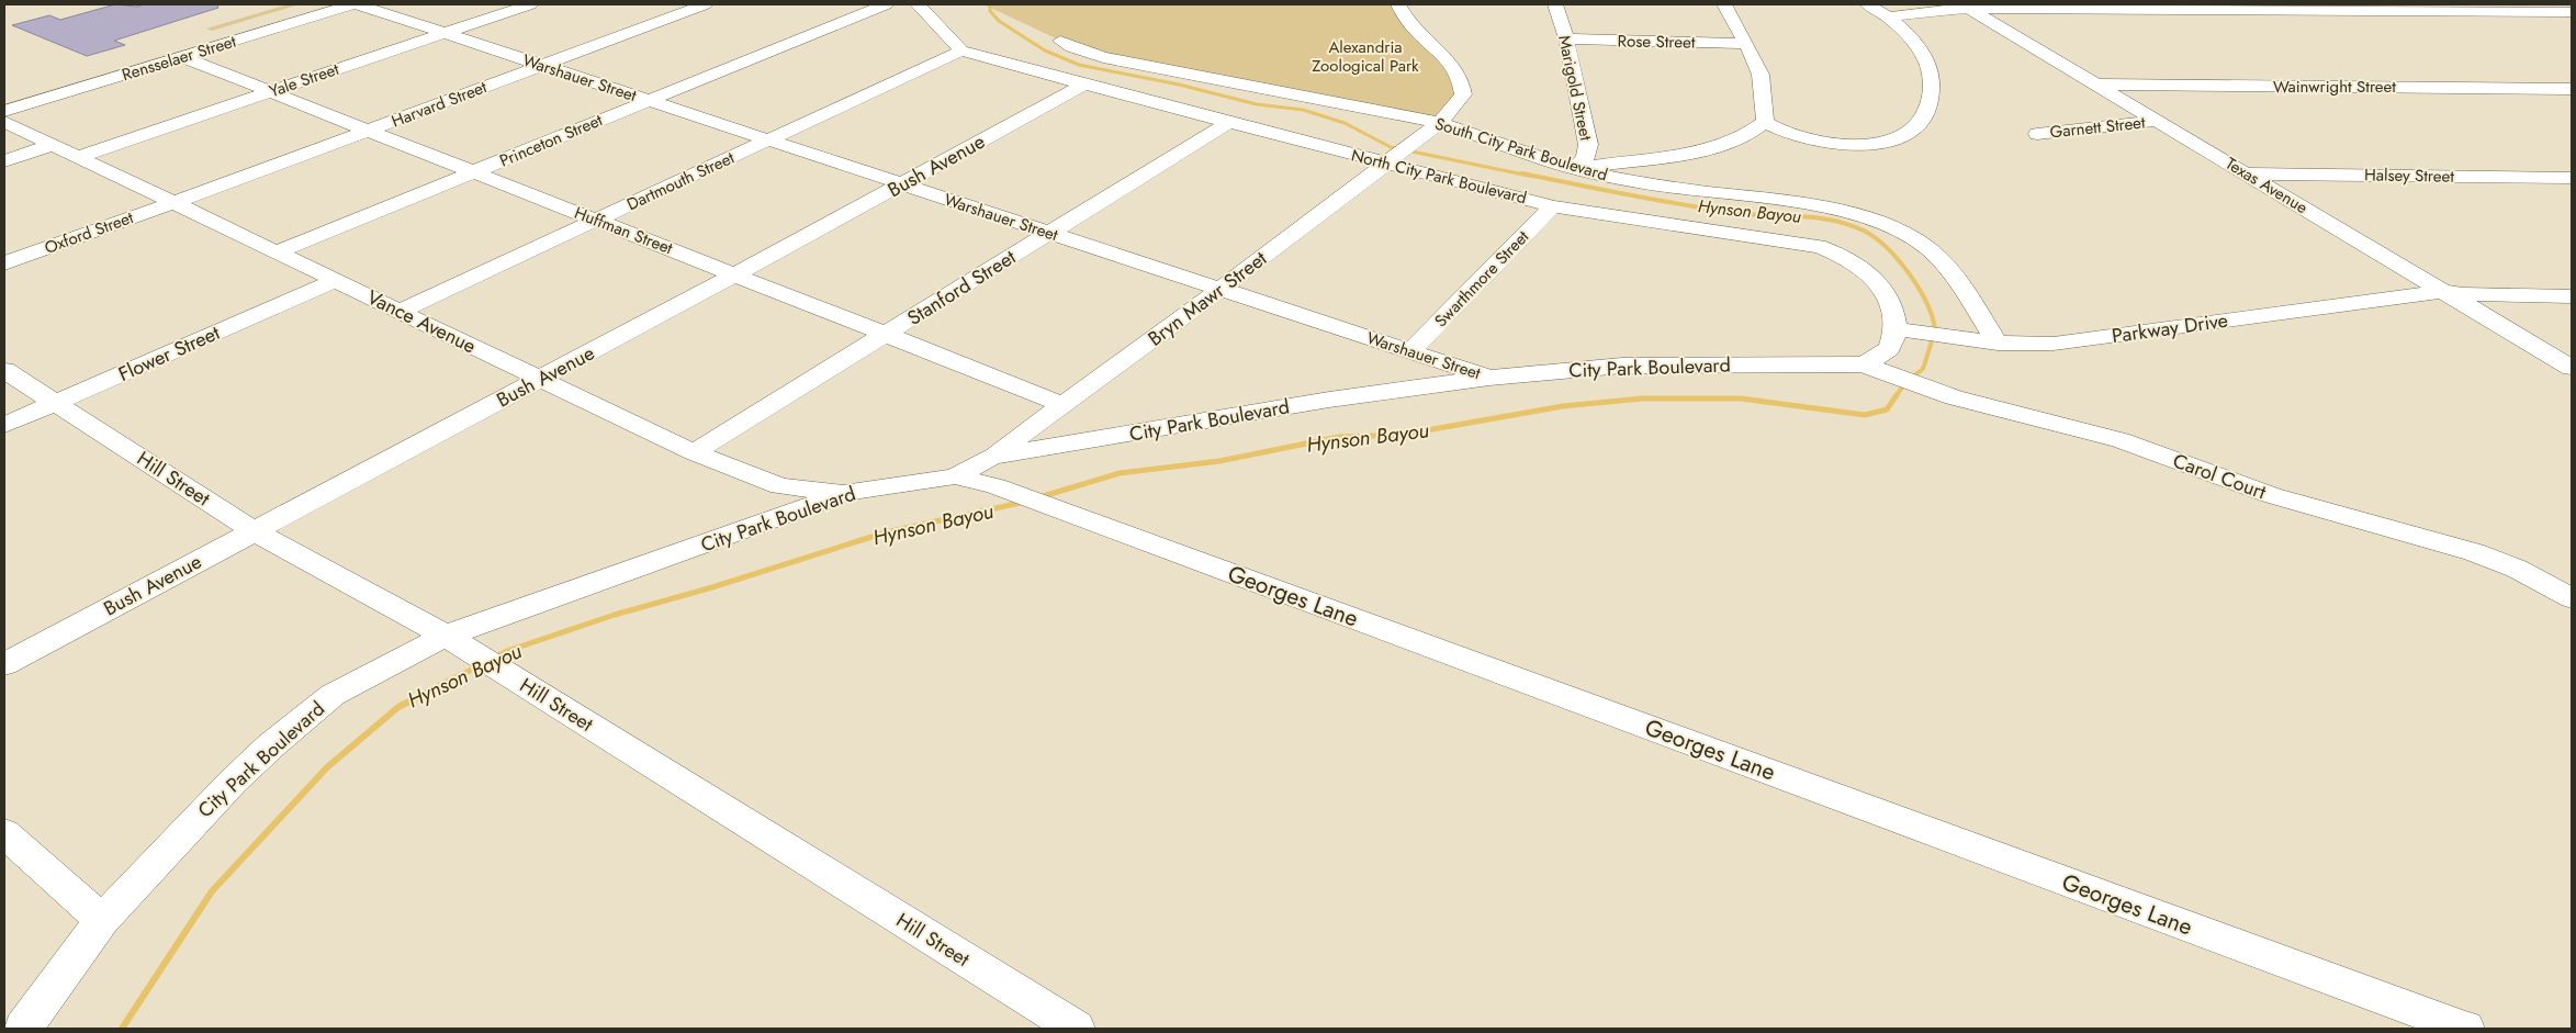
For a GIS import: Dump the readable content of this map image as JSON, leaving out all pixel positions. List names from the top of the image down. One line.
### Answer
{"streets":{"street":["Rose Street","Rensselaer Street","Warshauer Street","Yale Street","Wainwright Street","Marigold Street","Harvard Street","Garnett Street","Princeton Street","South City Park Boulevard","Bush Avenue","Halsey Street","North City Park Boulevard","Dartmouth Street","Texas Avenue","Huffman Street","Oxford Street","Swarthmore Street","Stanford Street","Bryn Mawr Street","Vance Avenue","Parkway Drive","Flower Street","City Park Boulevard","Carol Court","Hill Street","Georges Lane"]},"crossings":[["Rose Street","Marigold Street"],["Rensselaer Street","Huffman Street"],["Warshauer Street","Yale Street"],["Warshauer Street","Harvard Street"],["Warshauer Street","Princeton Street"],["Warshauer Street","Bush Avenue"],["Warshauer Street","Dartmouth Street"],["Warshauer Street","Swarthmore Street"],["Warshauer Street","Stanford Street"],["Warshauer Street","Bryn Mawr Street"],["Warshauer Street","City Park Boulevard"],["Yale Street","Huffman Street"],["Yale Street","Vance Avenue"],["Wainwright Street","Texas Avenue"],["Marigold Street","South City Park Boulevard"],["Harvard Street","Huffman Street"],["Harvard Street","Oxford Street"],["Harvard Street","Vance Avenue"],["Garnett Street","Texas Avenue"],["Princeton Street","Huffman Street"],["Princeton Street","Vance Avenue"],["South City Park Boulevard","Bryn Mawr Street"],["South City Park Boulevard","Parkway Drive"],["Bush Avenue","North City Park Boulevard"],["Bush Avenue","Huffman Street"],["Bush Avenue","Vance Avenue"],["Bush Avenue","Hill Street"],["Halsey Street","Texas Avenue"],["North City Park Boulevard","Dartmouth Street"],["North City Park Boulevard","Swarthmore Street"],["North City Park Boulevard","Stanford Street"],["North City Park Boulevard","Bryn Mawr Street"],["North City Park Boulevard","Parkway Drive"],["Dartmouth Street","Huffman Street"],["Dartmouth Street","Vance Avenue"],["Texas Avenue","Parkway Drive"],["Huffman Street","Stanford Street"],["Huffman Street","Bryn Mawr Street"],["Oxford Street","Vance Avenue"],["Stanford Street","Vance Avenue"],["Bryn Mawr Street","City Park Boulevard"],["Vance Avenue","Flower Street"],["Vance Avenue","City Park Boulevard"],["Flower Street","Hill Street"],["City Park Boulevard","Carol Court"],["City Park Boulevard","Hill Street"],["City Park Boulevard","Georges Lane"]],"water":["Hynson Bayou"],"parks":["Alexandria Zoological Park"]}
